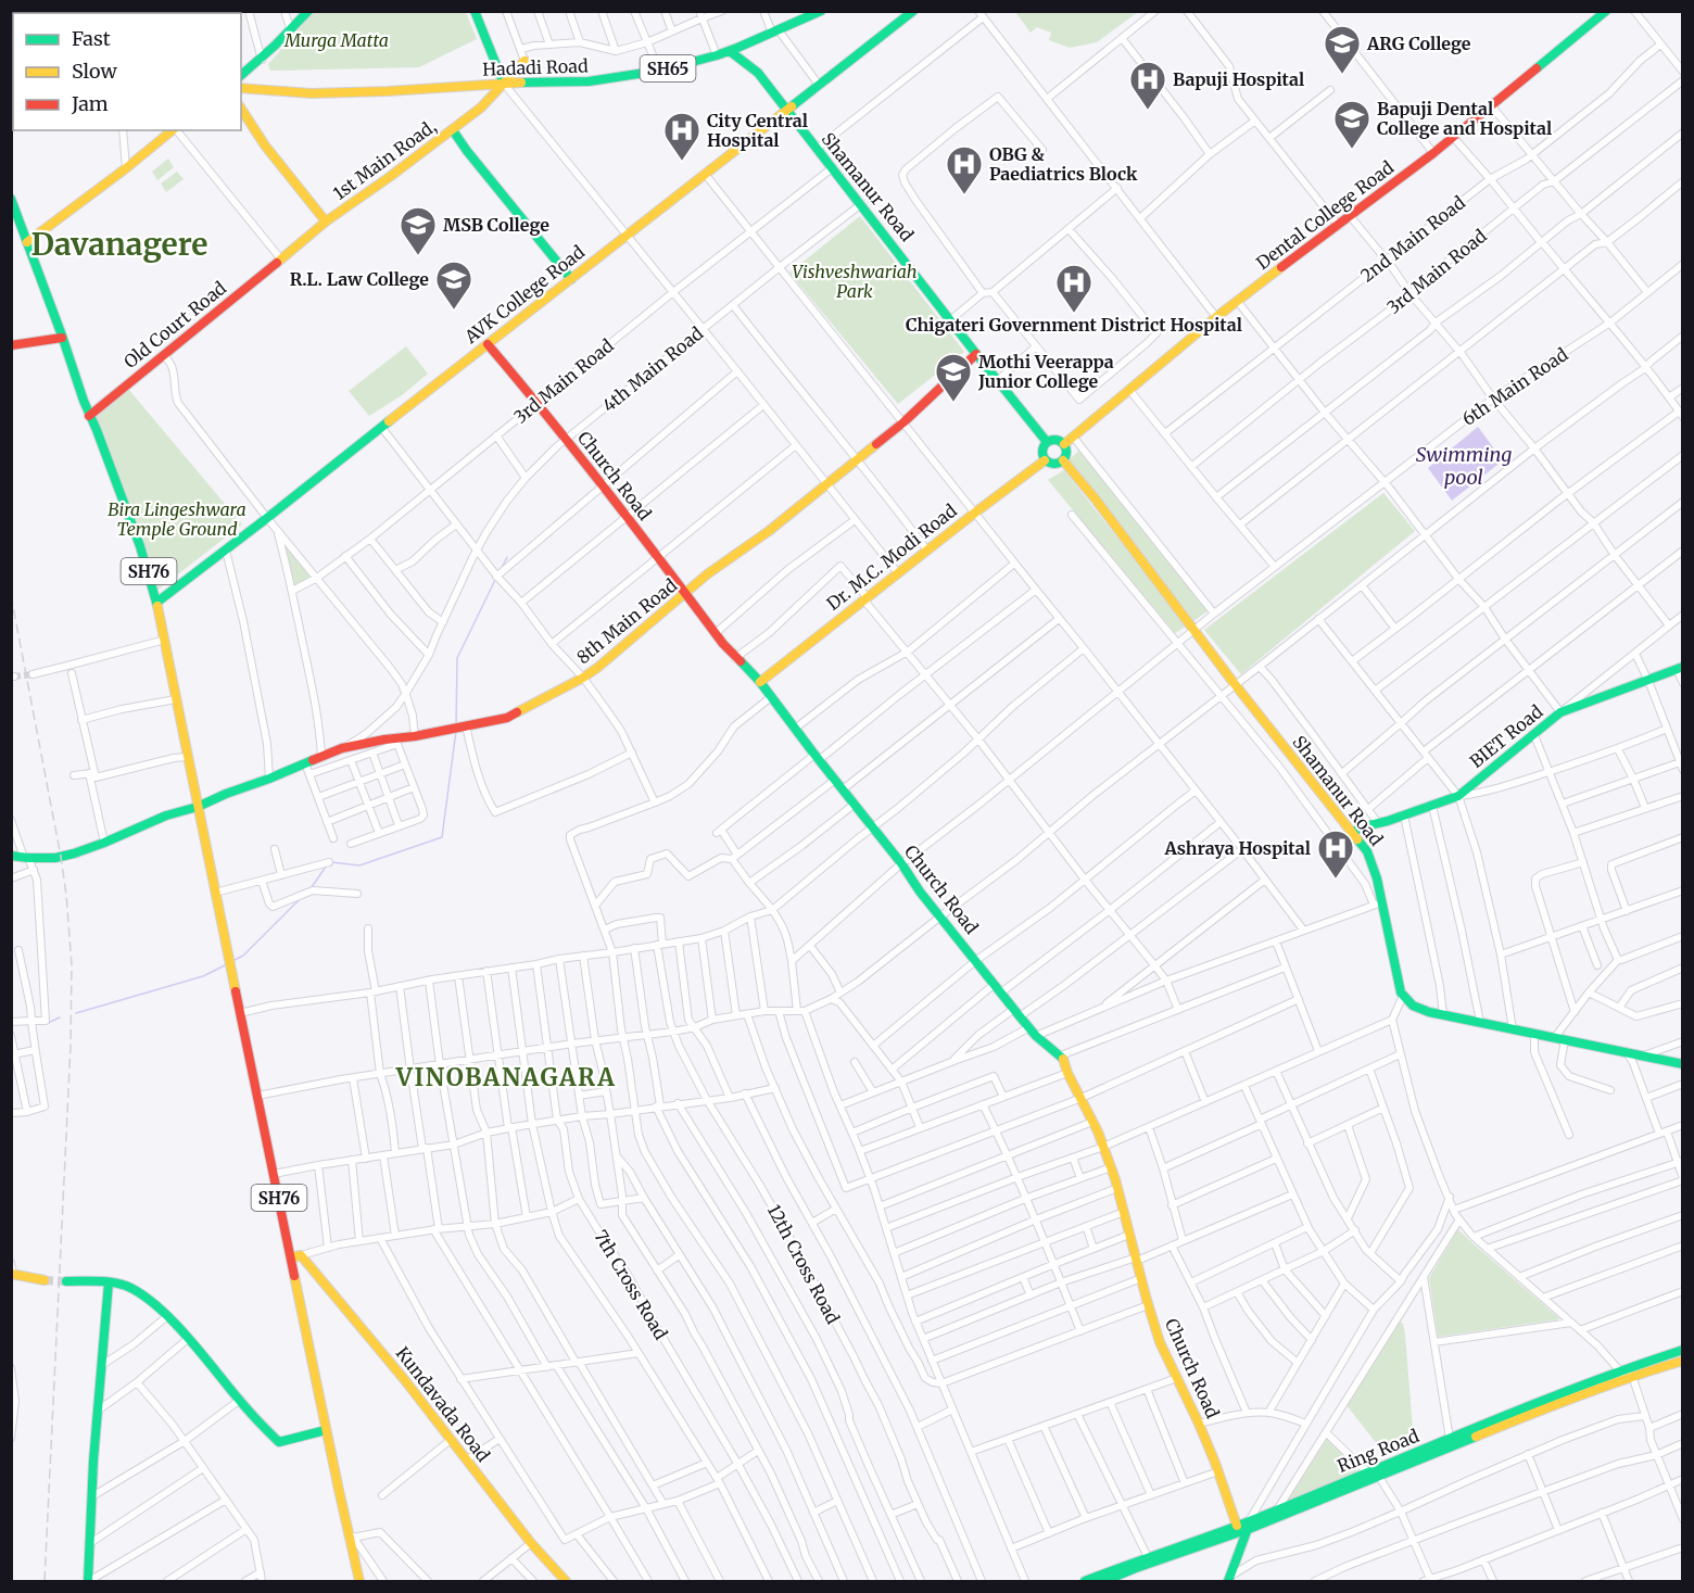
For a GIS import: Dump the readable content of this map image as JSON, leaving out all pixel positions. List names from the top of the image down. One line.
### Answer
{"streets":{"main road":["Hadadi Road","SH65","1st Main Road,","Shamanur Road","Dental College Road","AVK College Road","Old Court Road","Church Road","Dr. M.C. Modi Road","SH76","8th Main Road","BIET Road","Kundavada Road","Ring Road"],"street":["2nd Main Road","3rd Main Road","4th Main Road","6th Main Road","12th Cross Road","7th Cross Road"]},"crossings":[["Hadadi Road","1st Main Road,"],["Hadadi Road","Shamanur Road"],["1st Main Road,","Old Court Road"],["Shamanur Road","Dental College Road"],["Shamanur Road","3rd Main Road"],["Shamanur Road","AVK College Road"],["Shamanur Road","4th Main Road"],["Shamanur Road","6th Main Road"],["Shamanur Road","Dr. M.C. Modi Road"],["Shamanur Road","8th Main Road"],["Shamanur Road","BIET Road"],["Dental College Road","Dr. M.C. Modi Road"],["3rd Main Road","Church Road"],["AVK College Road","Church Road"],["AVK College Road","SH76"],["Old Court Road","SH76"],["4th Main Road","Church Road"],["4th Main Road","8th Main Road"],["6th Main Road","Church Road"],["Church Road","Dr. M.C. Modi Road"],["Church Road","8th Main Road"],["Church Road","Ring Road"],["SH76","8th Main Road"],["SH76","Kundavada Road"]],"districts":["Davanagere","VINOBANAGARA"],"water":["Swimming pool"],"parks":["Murga Matta","Vishveshwariah Park","Bira Lingeshwara Temple Ground"],"places":{"school or university":["ARG College","Bapuji Dental College and Hospital","MSB College","R.L. Law College","Mothi Veerappa Junior College"],"hospital":["Bapuji Hospital","City Central Hospital","OBG & Paediatrics Block","Chigateri Government District Hospital","Ashraya Hospital"]},"legend":["Fast","Slow","Jam"]}
